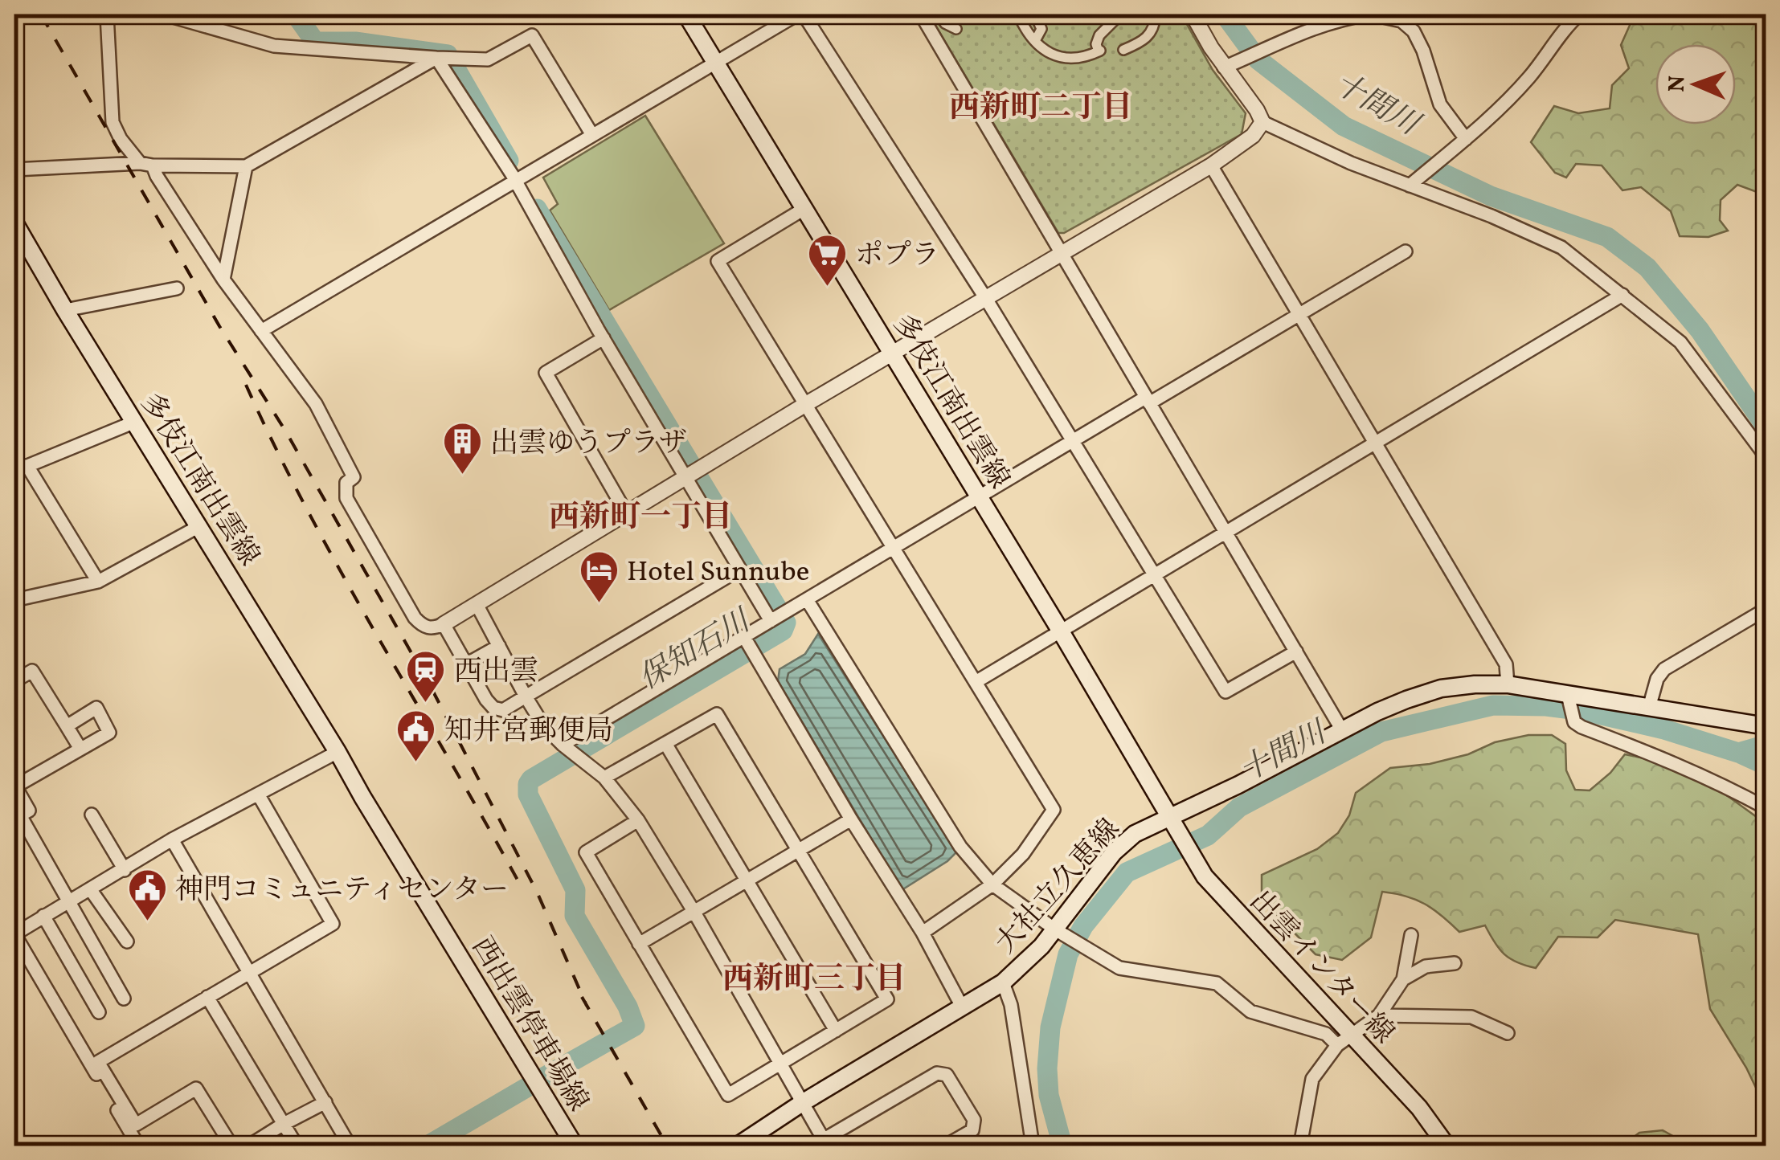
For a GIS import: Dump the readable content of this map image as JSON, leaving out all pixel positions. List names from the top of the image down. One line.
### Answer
{"streets":{"main road":["多伎江南出雲線","大社立久恵線","出雲インター線","西出雲停車場線"]},"crossings":[["多伎江南出雲線","大社立久恵線"],["多伎江南出雲線","出雲インター線"],["多伎江南出雲線","西出雲停車場線"],["大社立久恵線","出雲インター線"]],"districts":["西新町二丁目","西新町一丁目","西新町三丁目"],"water":["十間川","保知石川"],"places":{"supermarket":["ポプラ"],"building":["出雲ゆうプラザ"],"hotel":["Hotel Sunnube"],"station":["西出雲"],"public building":["知井宮郵便局","神門コミュニティセンター"]},"north":"left"}
